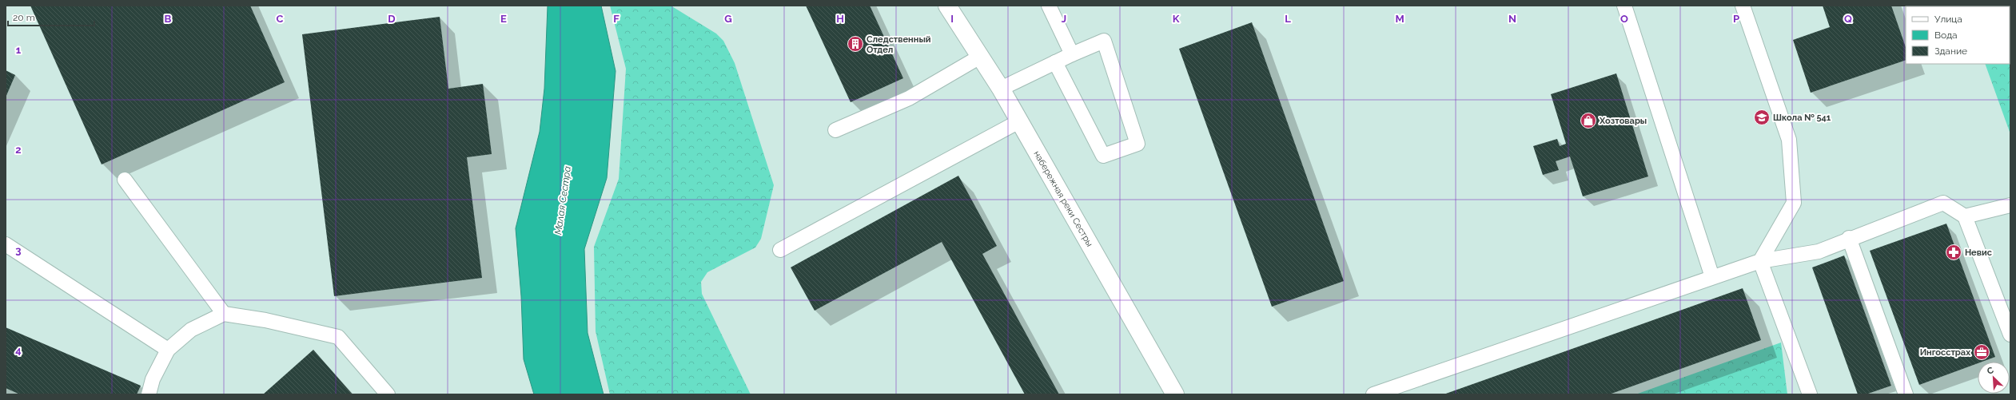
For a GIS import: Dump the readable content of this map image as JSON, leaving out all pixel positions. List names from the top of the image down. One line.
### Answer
{"streets":{"street":["набережная реки Сестры"]},"water":["Малая Сестра"],"places":{"building":["Следственный Отдел"],"school or university":["Школа № 541"],"shop":["Хозтовары"],"pharmacy":["Невис"],"office":["Ингосстрах"]},"legend":["Улица","Вода","Здание"],"scale_bar":"20 m","north":"top left","grid":{"columns":["B","C","D","E","F","G","H","I","J","K","L","M","N","O","P","Q"],"rows":["1","2","3","4"]}}
